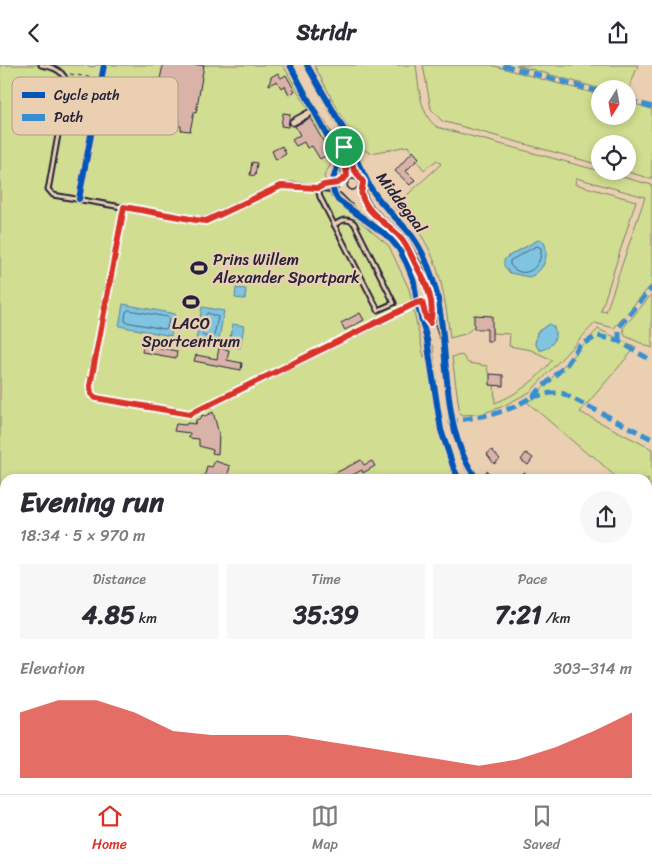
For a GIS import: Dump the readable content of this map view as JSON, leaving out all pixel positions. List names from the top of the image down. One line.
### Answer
{"streets":{"street":["Middegaal"]},"places":{"sports":["Prins Willem Alexander Sportpark","LACO Sportcentrum"]},"legend":["Cycle path","Path"],"north":"bottom","page":{"header":"Stridr","heading":["Evening run","18:34 · 5 × 970 m"],"stats":[["Distance","4.85 km"],["Time","35:39"],["Pace","7:21 /km"]],"chart":["Elevation","303–314 m"],"tabs":["Home","Map","Saved"]}}
